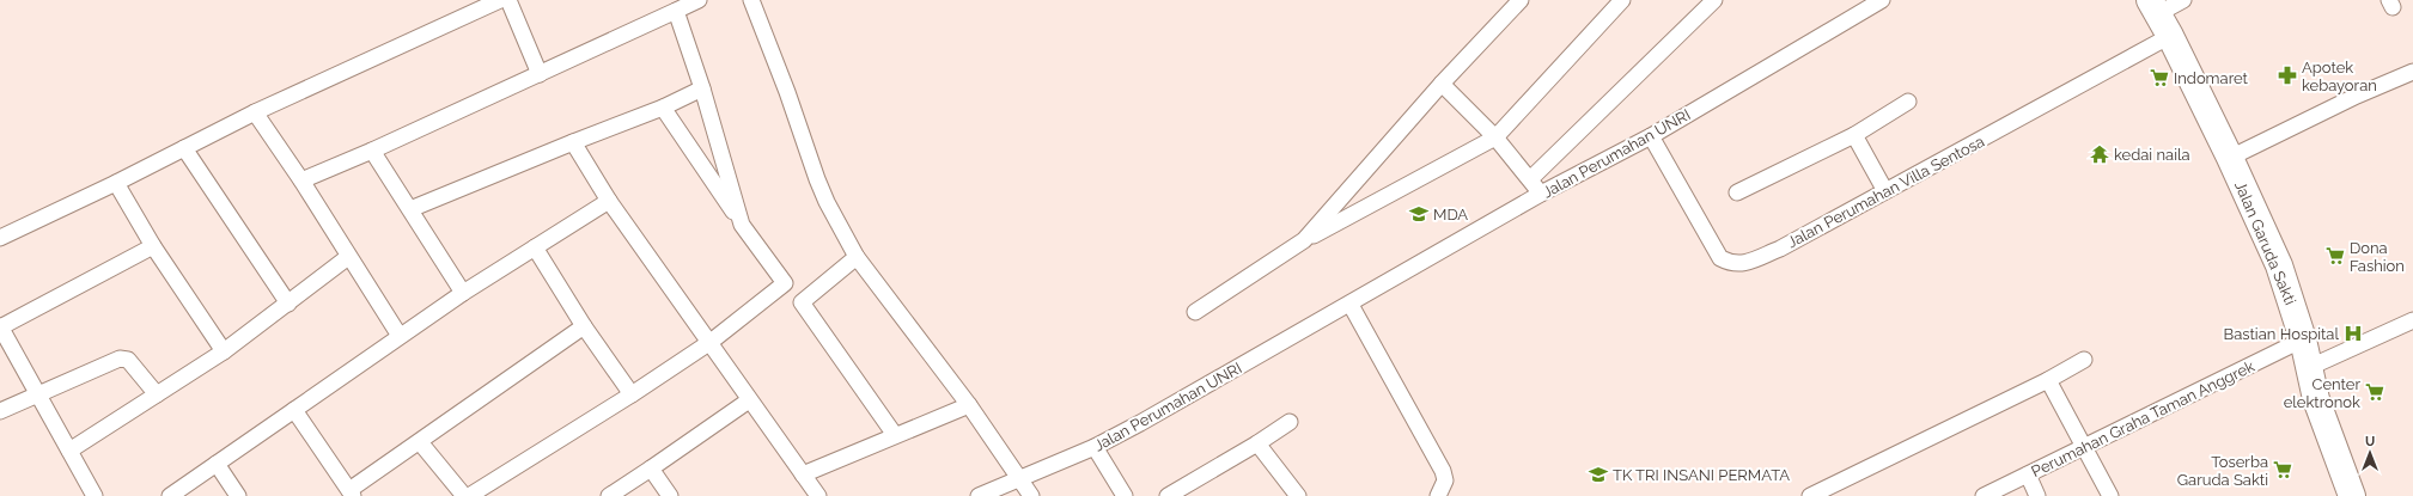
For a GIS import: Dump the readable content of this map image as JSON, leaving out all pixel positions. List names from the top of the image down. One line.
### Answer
{"streets":{"highway":["Jalan Garuda Sakti"],"street":["Jalan Perumahan UNRI","Jalan Perumahan Villa Sentosa","Perumahan Graha Taman Anggrek"]},"crossings":[["Jalan Perumahan UNRI","Jalan Perumahan Villa Sentosa"],["Jalan Perumahan Villa Sentosa","Jalan Garuda Sakti"],["Jalan Garuda Sakti","Perumahan Graha Taman Anggrek"]],"places":{"pharmacy":["Apotek kebayoran"],"supermarket":["Indomaret","Dona Fashion","Center elektronok","Toserba Garuda Sakti"],"temple":["kedai naila"],"school or university":["MDA","TK TRI INSANI PERMATA"],"hospital":["Bastian Hospital"]},"north":"top"}
